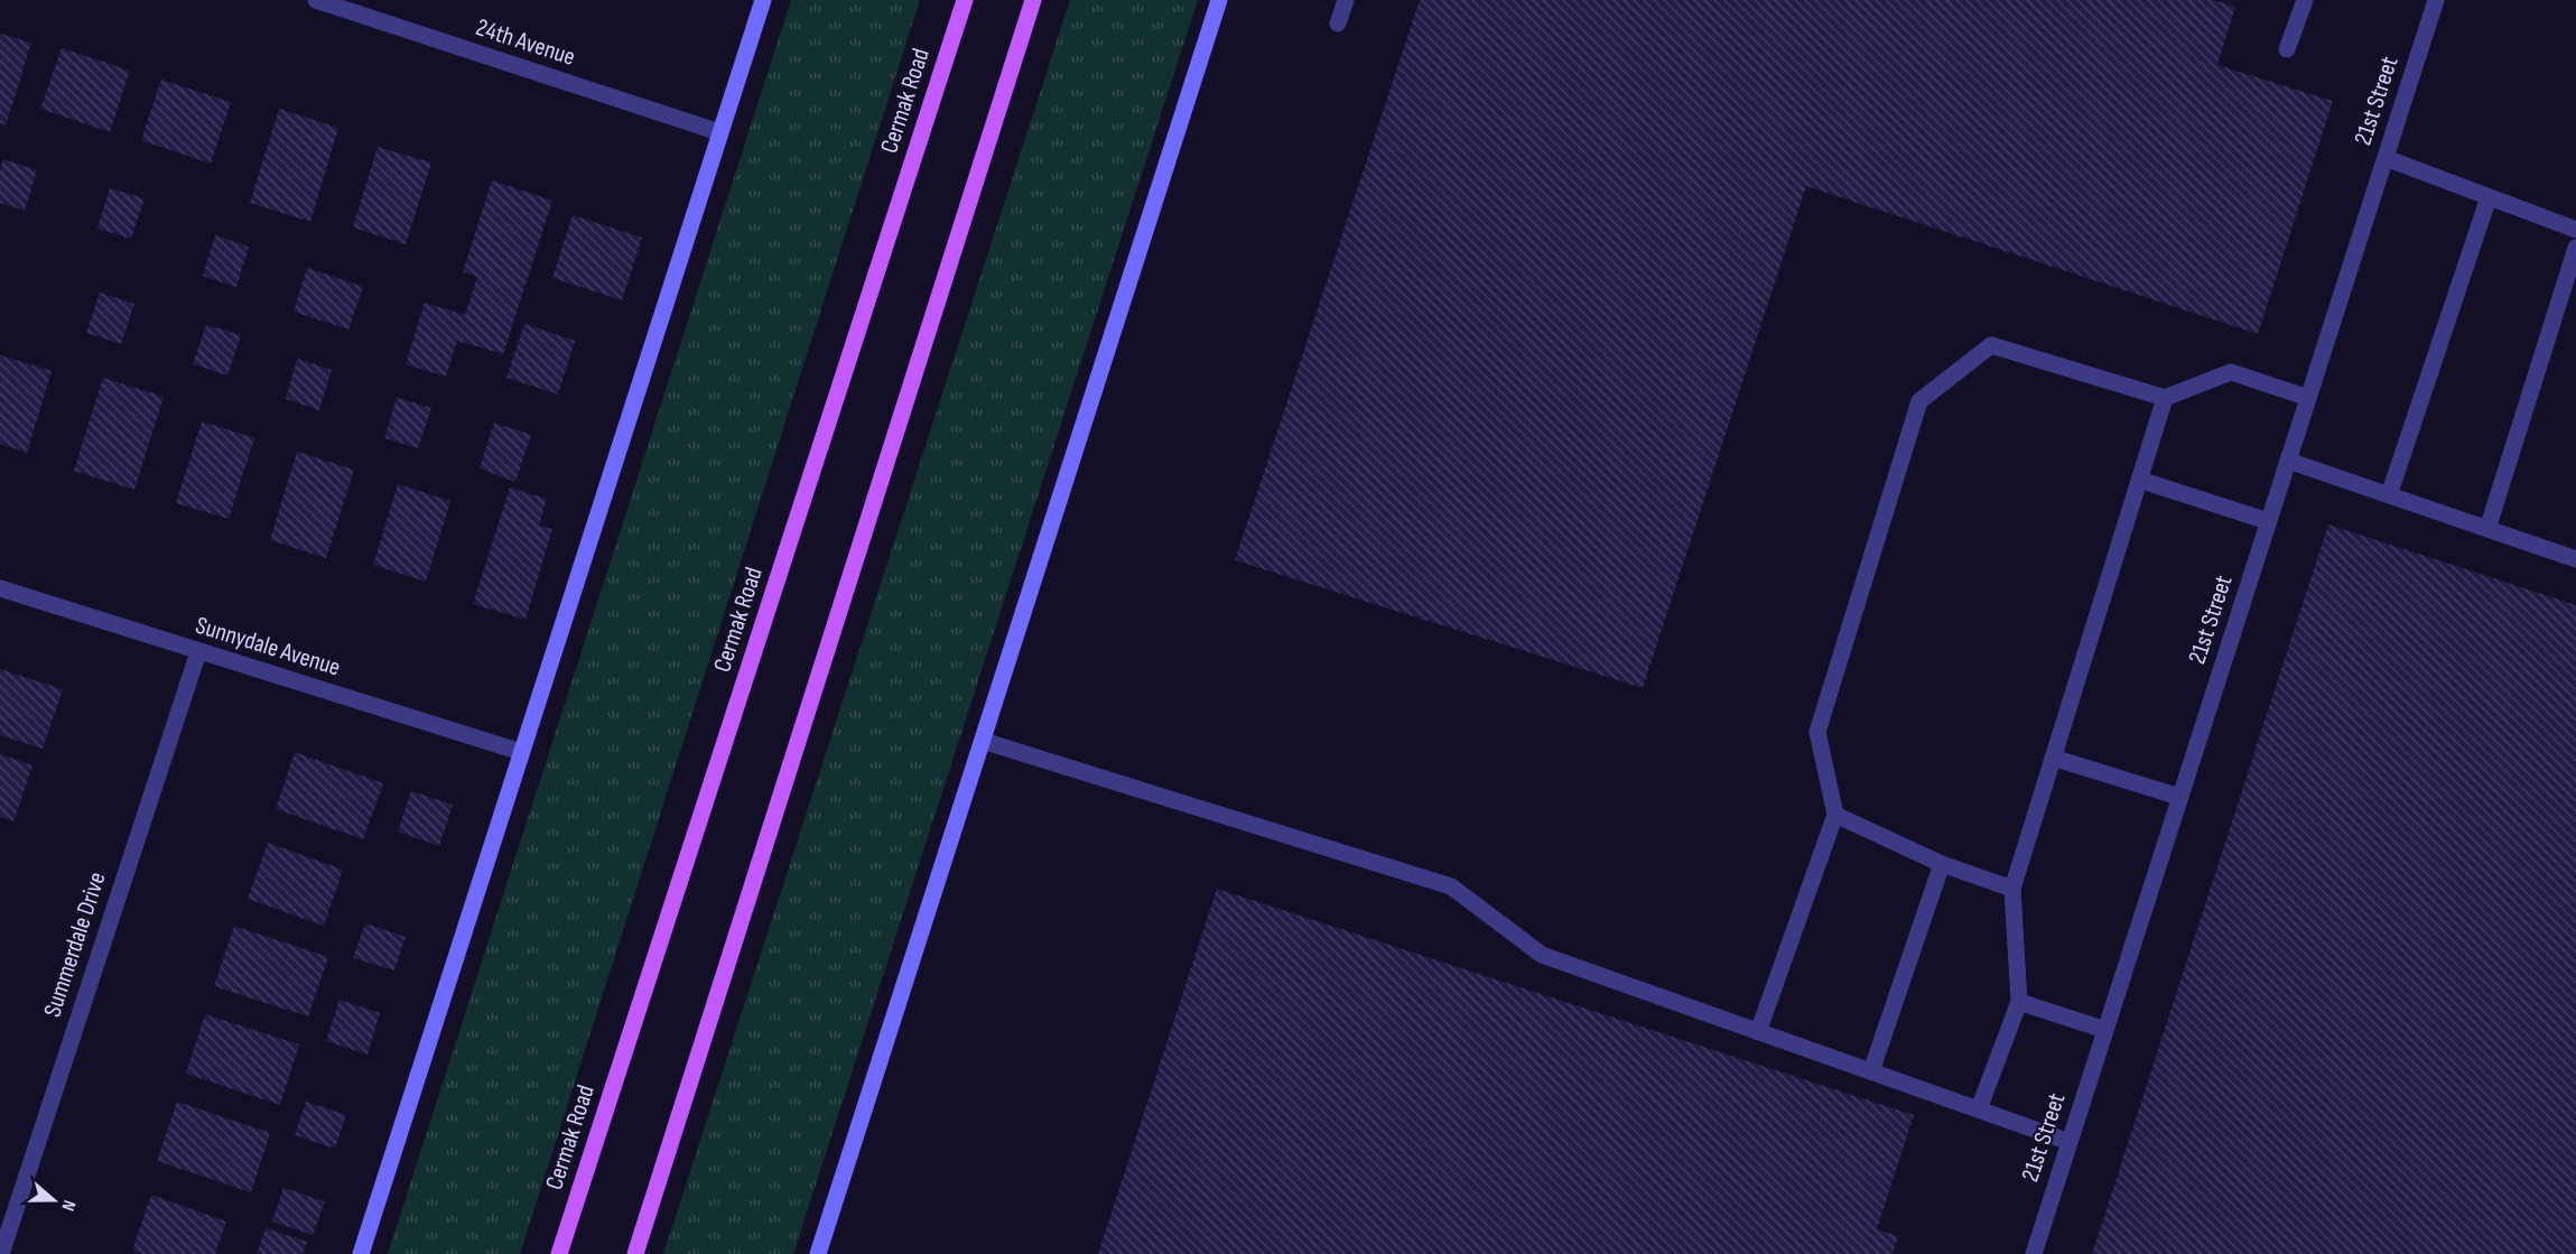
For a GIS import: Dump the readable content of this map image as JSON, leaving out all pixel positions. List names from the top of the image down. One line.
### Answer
{"streets":{"main road":["Cermak Road"],"street":["24th Avenue","21st Street","Sunnydale Avenue","Summerdale Drive"]},"crossings":[["Sunnydale Avenue","Summerdale Drive"]],"north":"right"}
